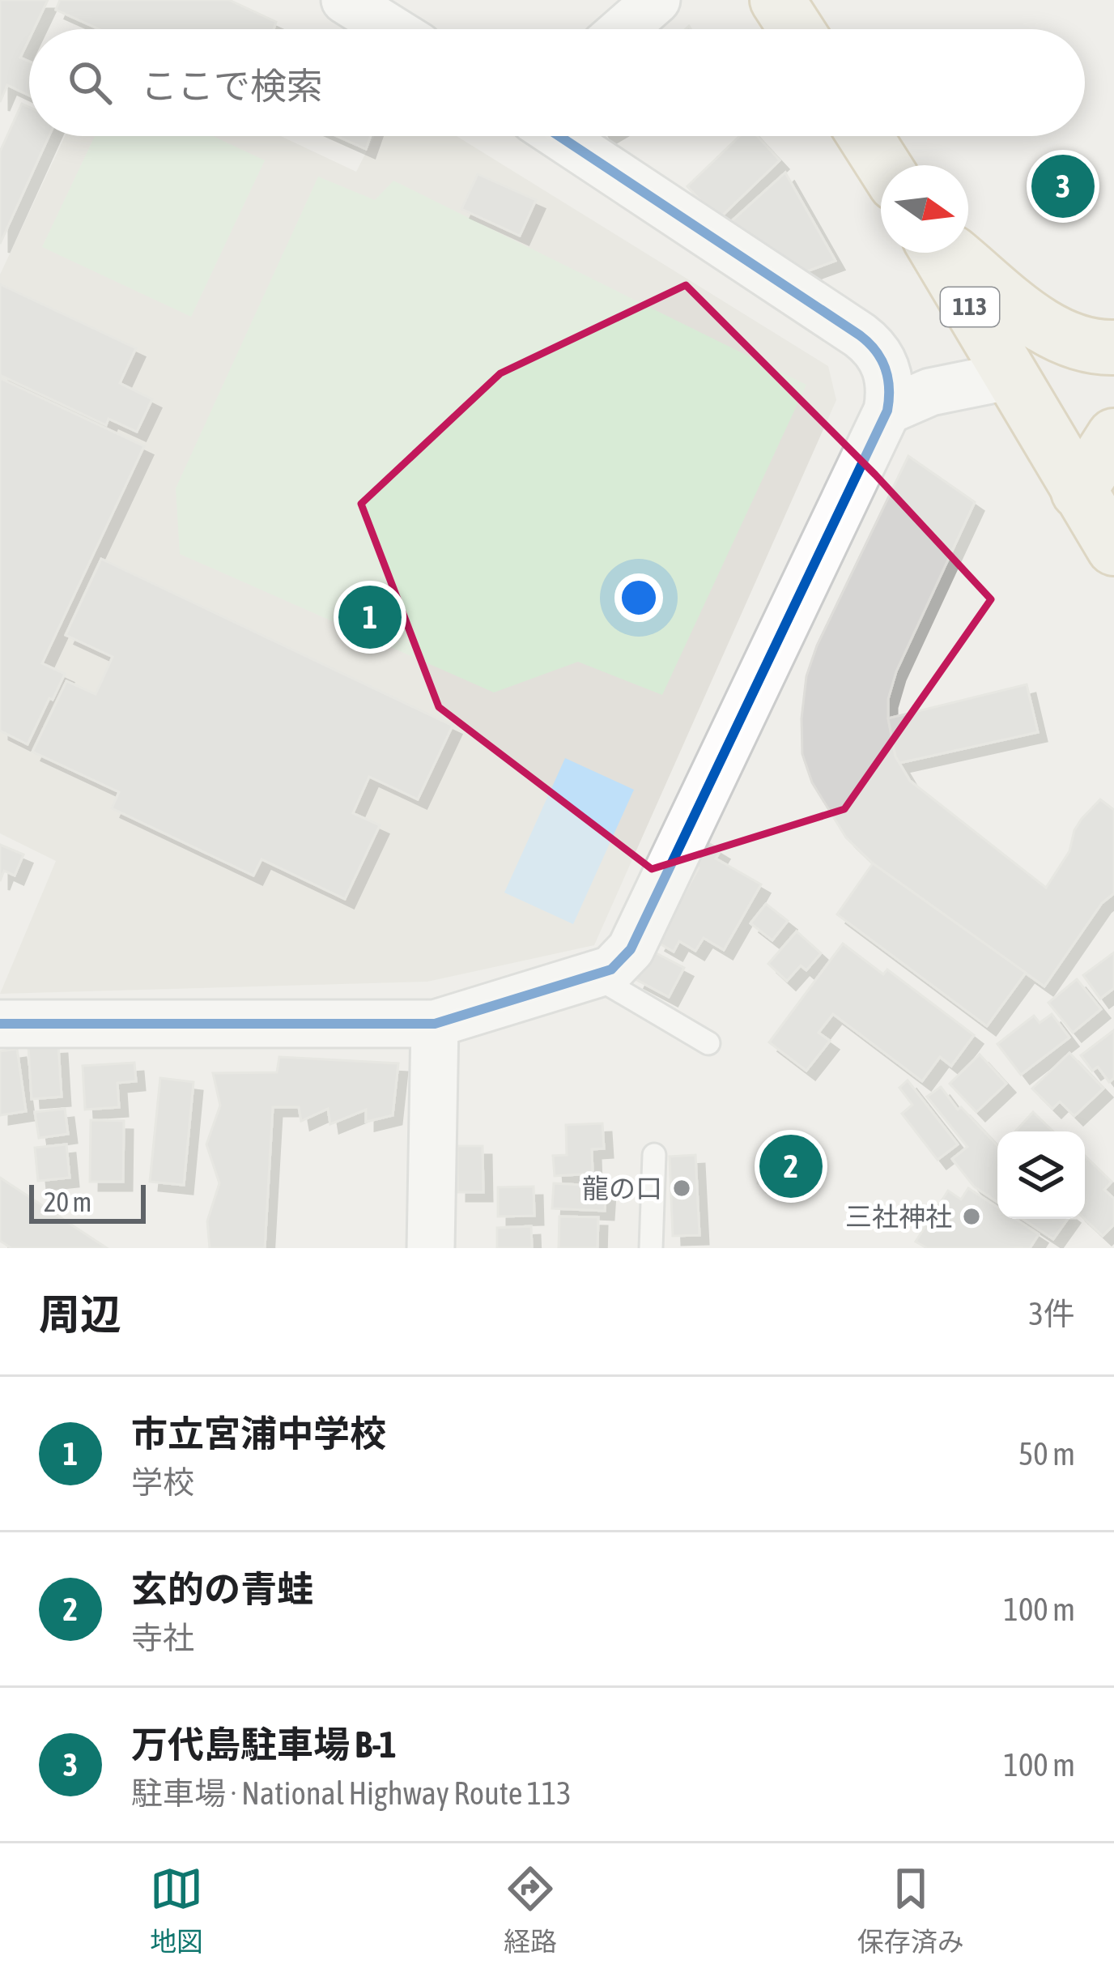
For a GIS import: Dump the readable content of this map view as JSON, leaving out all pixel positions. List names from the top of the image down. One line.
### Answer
{"streets":{"highway":["113"]},"places":["龍の口","三社神社"],"scale_bar":"20 m","north":"right","page":{"search":"ここで検索","pins":["3","1","2"],"scale":"20 m","heading":["周辺","3件"],"list":[{"mark":"1","name":"市立宮浦中学校","note":"学校","value":"50 m"},{"mark":"2","name":"玄的の青蛙","note":"寺社","value":"100 m"},{"mark":"3","name":"万代島駐車場 B-1","note":"駐車場 · National Highway Route 113","value":"100 m"}],"nav":["地図","経路","保存済み"]}}
